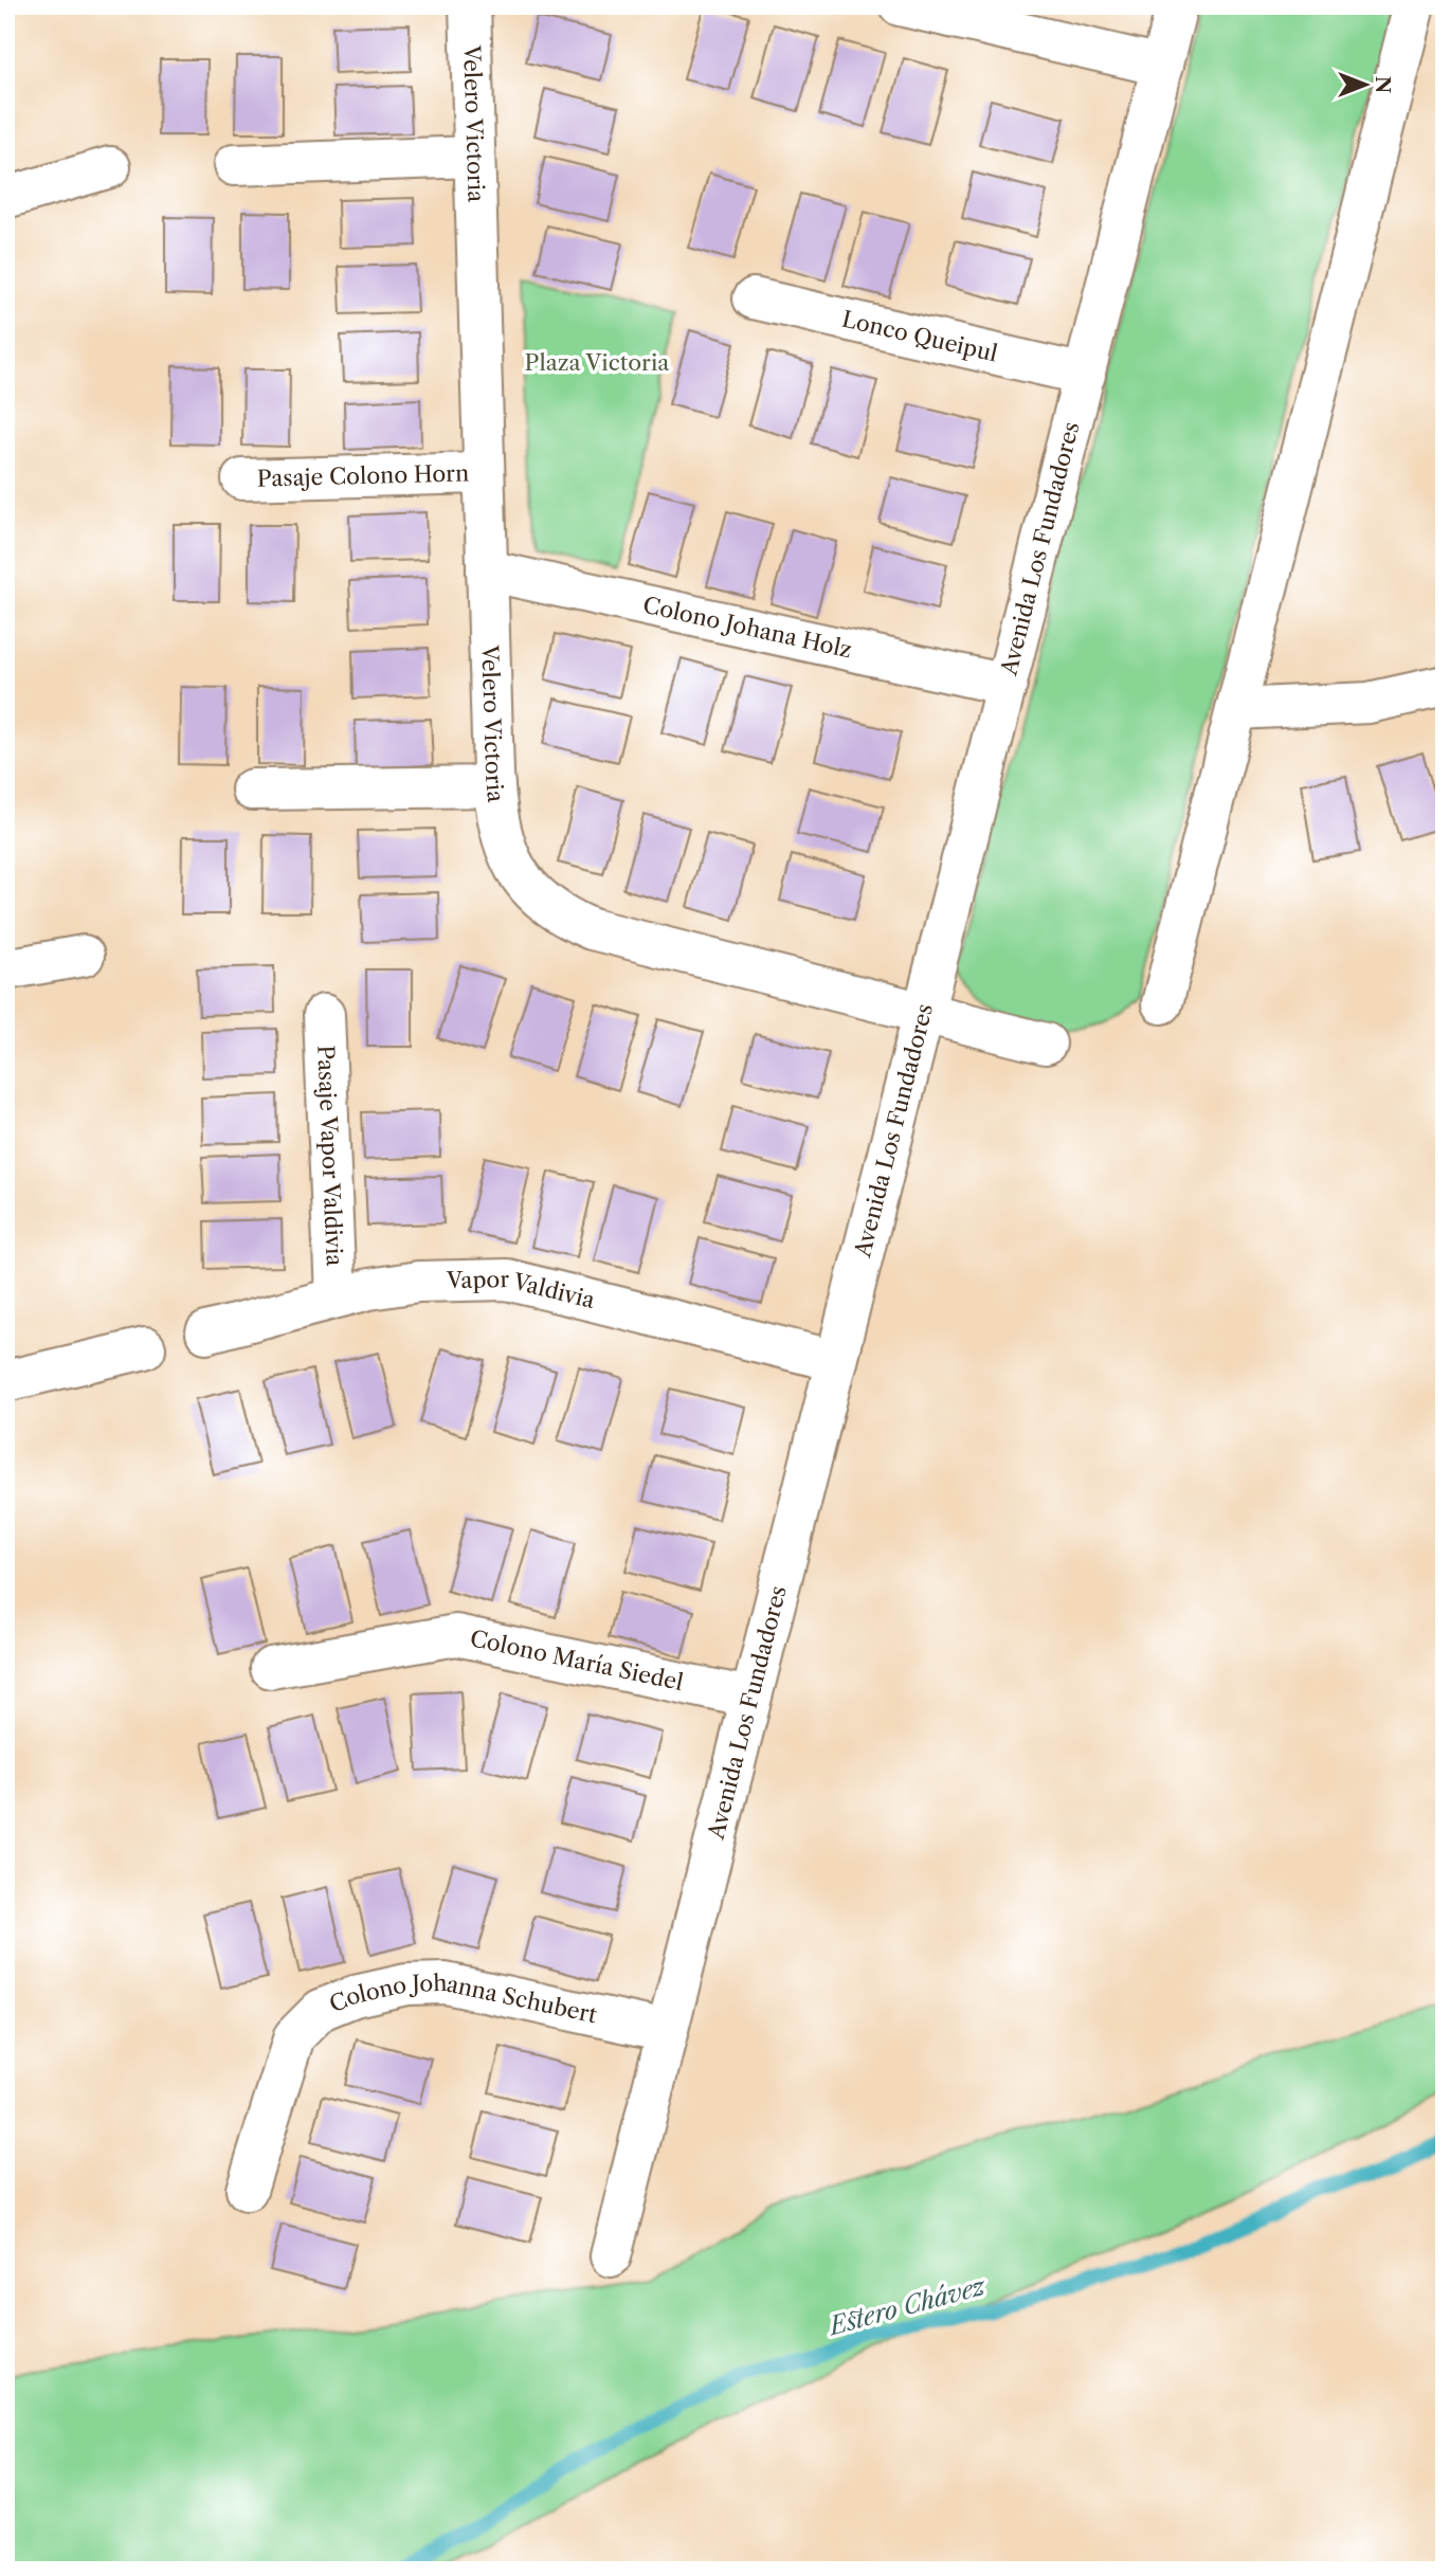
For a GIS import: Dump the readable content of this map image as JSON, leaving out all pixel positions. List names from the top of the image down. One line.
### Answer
{"streets":{"street":["Velero Victoria","Lonco Queipul","Pasaje Colono Horn","Avenida Los Fundadores","Colono Johana Holz","Pasaje Vapor Valdivia","Vapor Valdivia","Colono María Siedel","Colono Johanna Schubert"]},"crossings":[["Velero Victoria","Pasaje Colono Horn"],["Velero Victoria","Avenida Los Fundadores"],["Velero Victoria","Colono Johana Holz"],["Lonco Queipul","Avenida Los Fundadores"],["Avenida Los Fundadores","Colono Johana Holz"],["Avenida Los Fundadores","Vapor Valdivia"],["Avenida Los Fundadores","Colono María Siedel"],["Avenida Los Fundadores","Colono Johanna Schubert"],["Pasaje Vapor Valdivia","Vapor Valdivia"]],"water":["Estero Chávez"],"parks":["Plaza Victoria"],"north":"right"}
